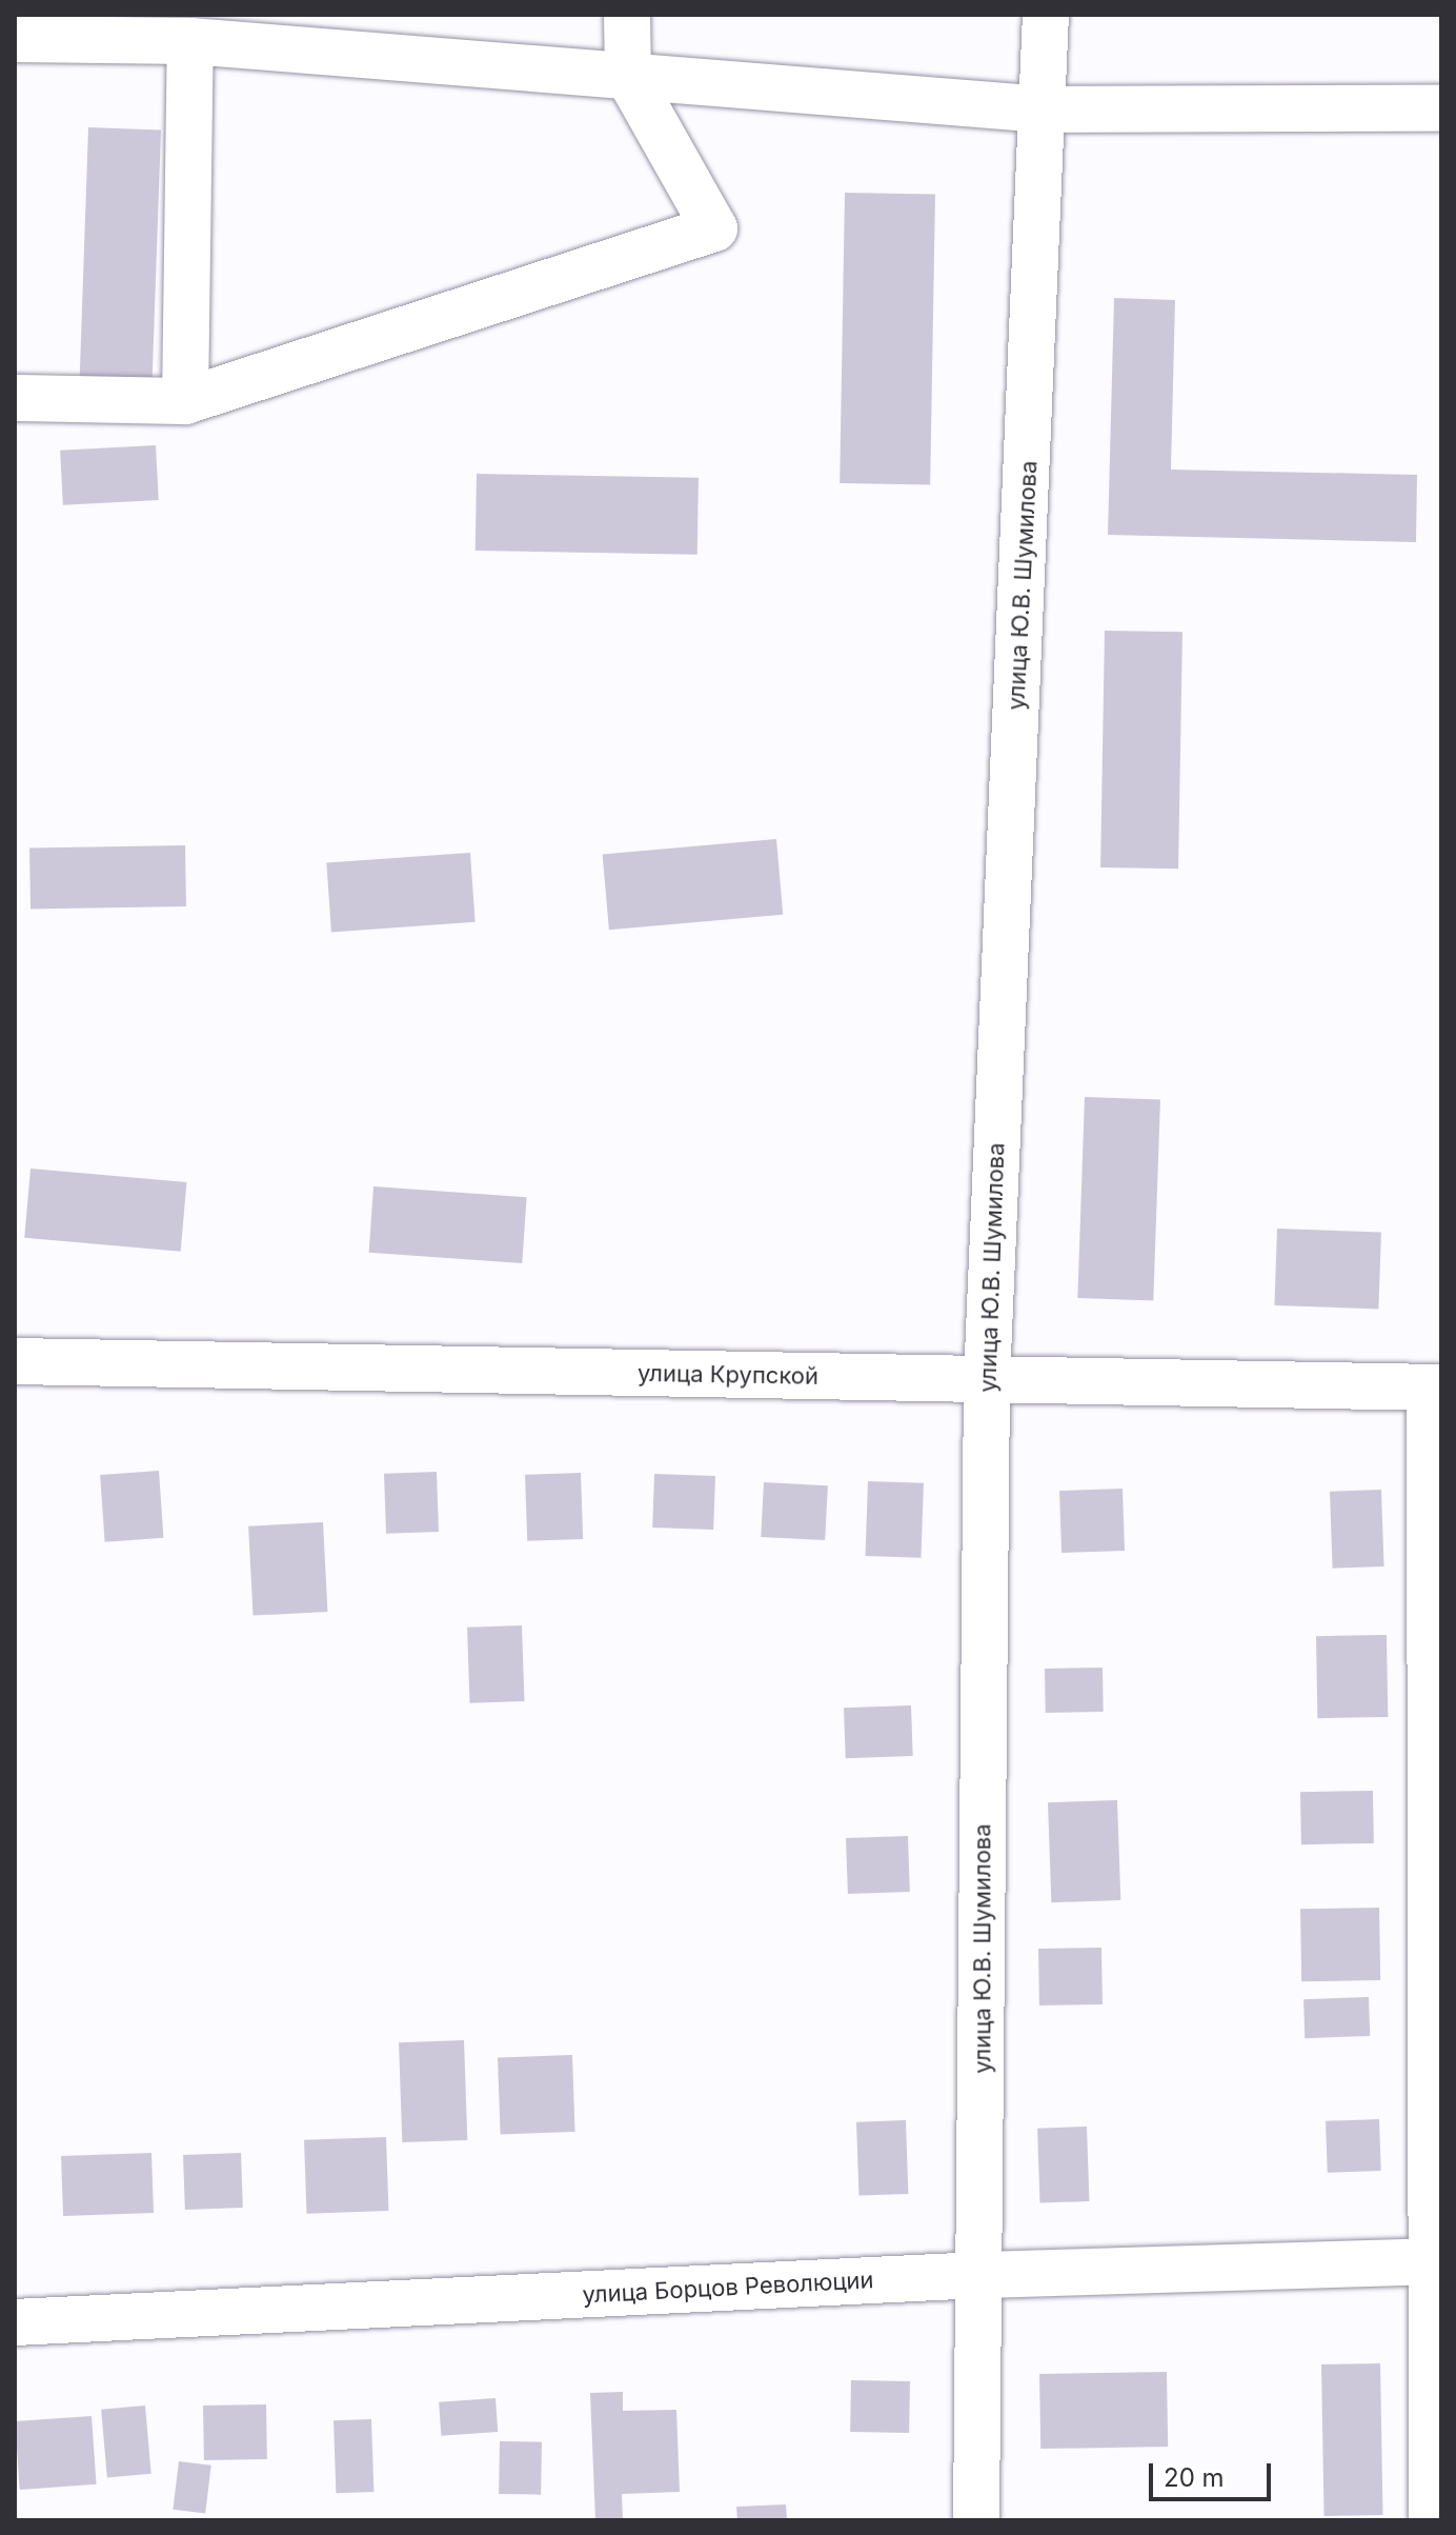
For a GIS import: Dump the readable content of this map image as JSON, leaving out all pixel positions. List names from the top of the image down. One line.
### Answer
{"streets":{"street":["улица Ю.В. Шумилова","улица Крупской","улица Борцов Революции"]},"crossings":[["улица Ю.В. Шумилова","улица Крупской"],["улица Ю.В. Шумилова","улица Борцов Революции"]],"scale_bar":"20 m"}
